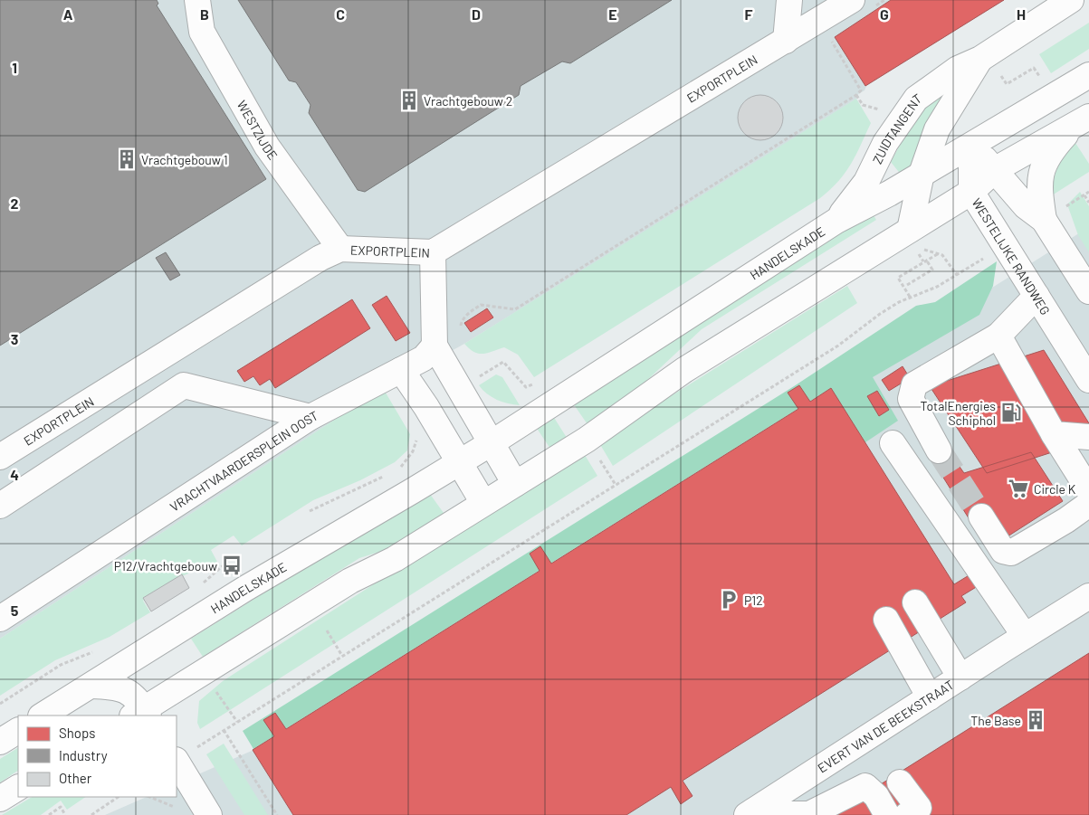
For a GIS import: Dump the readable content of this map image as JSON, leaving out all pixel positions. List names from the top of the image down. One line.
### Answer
{"streets":{"street":["EXPORTPLEIN","WESTZIJDE","ZUIDTANGENT","HANDELSKADE","WESTELIJKE RANDWEG","VRACHTVAARDERSPLEIN OOST","EVERT VAN DE BEEKSTRAAT"]},"crossings":[["EXPORTPLEIN","WESTZIJDE"],["ZUIDTANGENT","HANDELSKADE"],["HANDELSKADE","WESTELIJKE RANDWEG"]],"places":{"building":["Vrachtgebouw 2","Vrachtgebouw 1","The Base"],"fuel station":["TotalEnergies Schiphol"],"supermarket":["Circle K"],"bus stop":["P12/Vrachtgebouw"],"parking":["P12"]},"legend":["Shops","Industry","Other"],"grid":{"columns":["A","B","C","D","E","F","G","H"],"rows":["1","2","3","4","5"]}}
